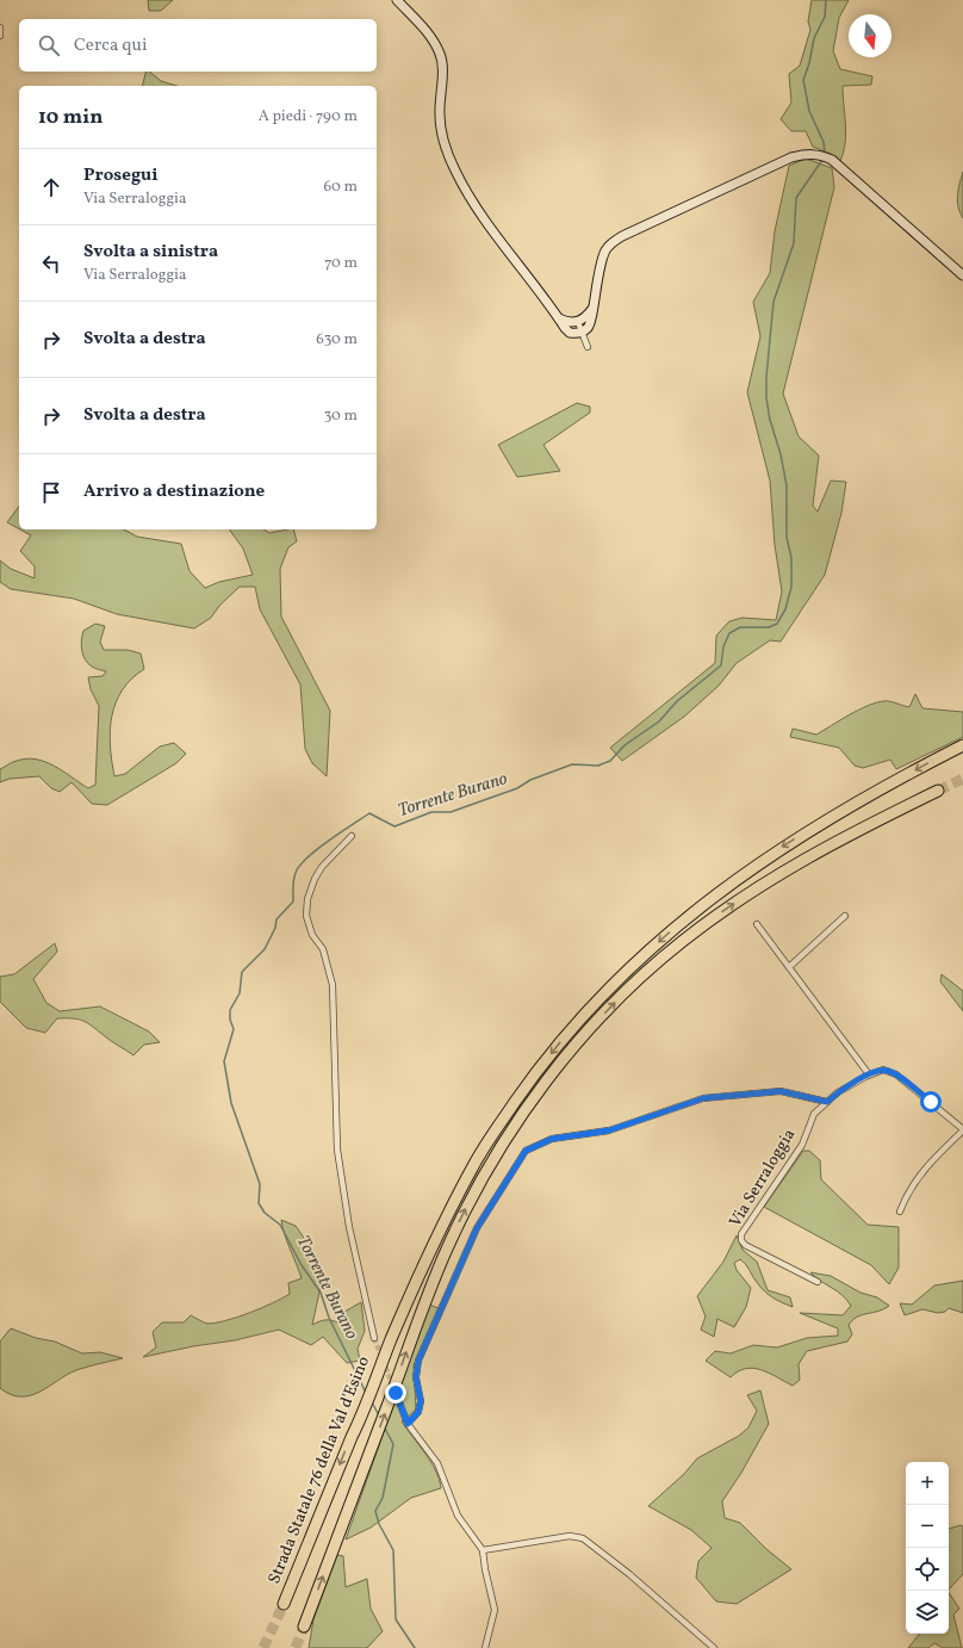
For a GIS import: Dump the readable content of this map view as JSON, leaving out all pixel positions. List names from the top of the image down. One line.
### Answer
{"streets":{"highway":["Strada Statale 76 della Val d'Esino"],"street":["Via Serraloggia"]},"water":["Torrente Burano"],"north":"bottom","page":{"search":"Cerca qui","heading":["10 min","A piedi · 790 m"],"list":[["Prosegui","Via Serraloggia","60 m"],["Svolta a sinistra","Via Serraloggia","70 m"],["Svolta a destra","630 m"],["Svolta a destra","30 m"],"Arrivo a destinazione"],"map_buttons":["+","−"]}}
